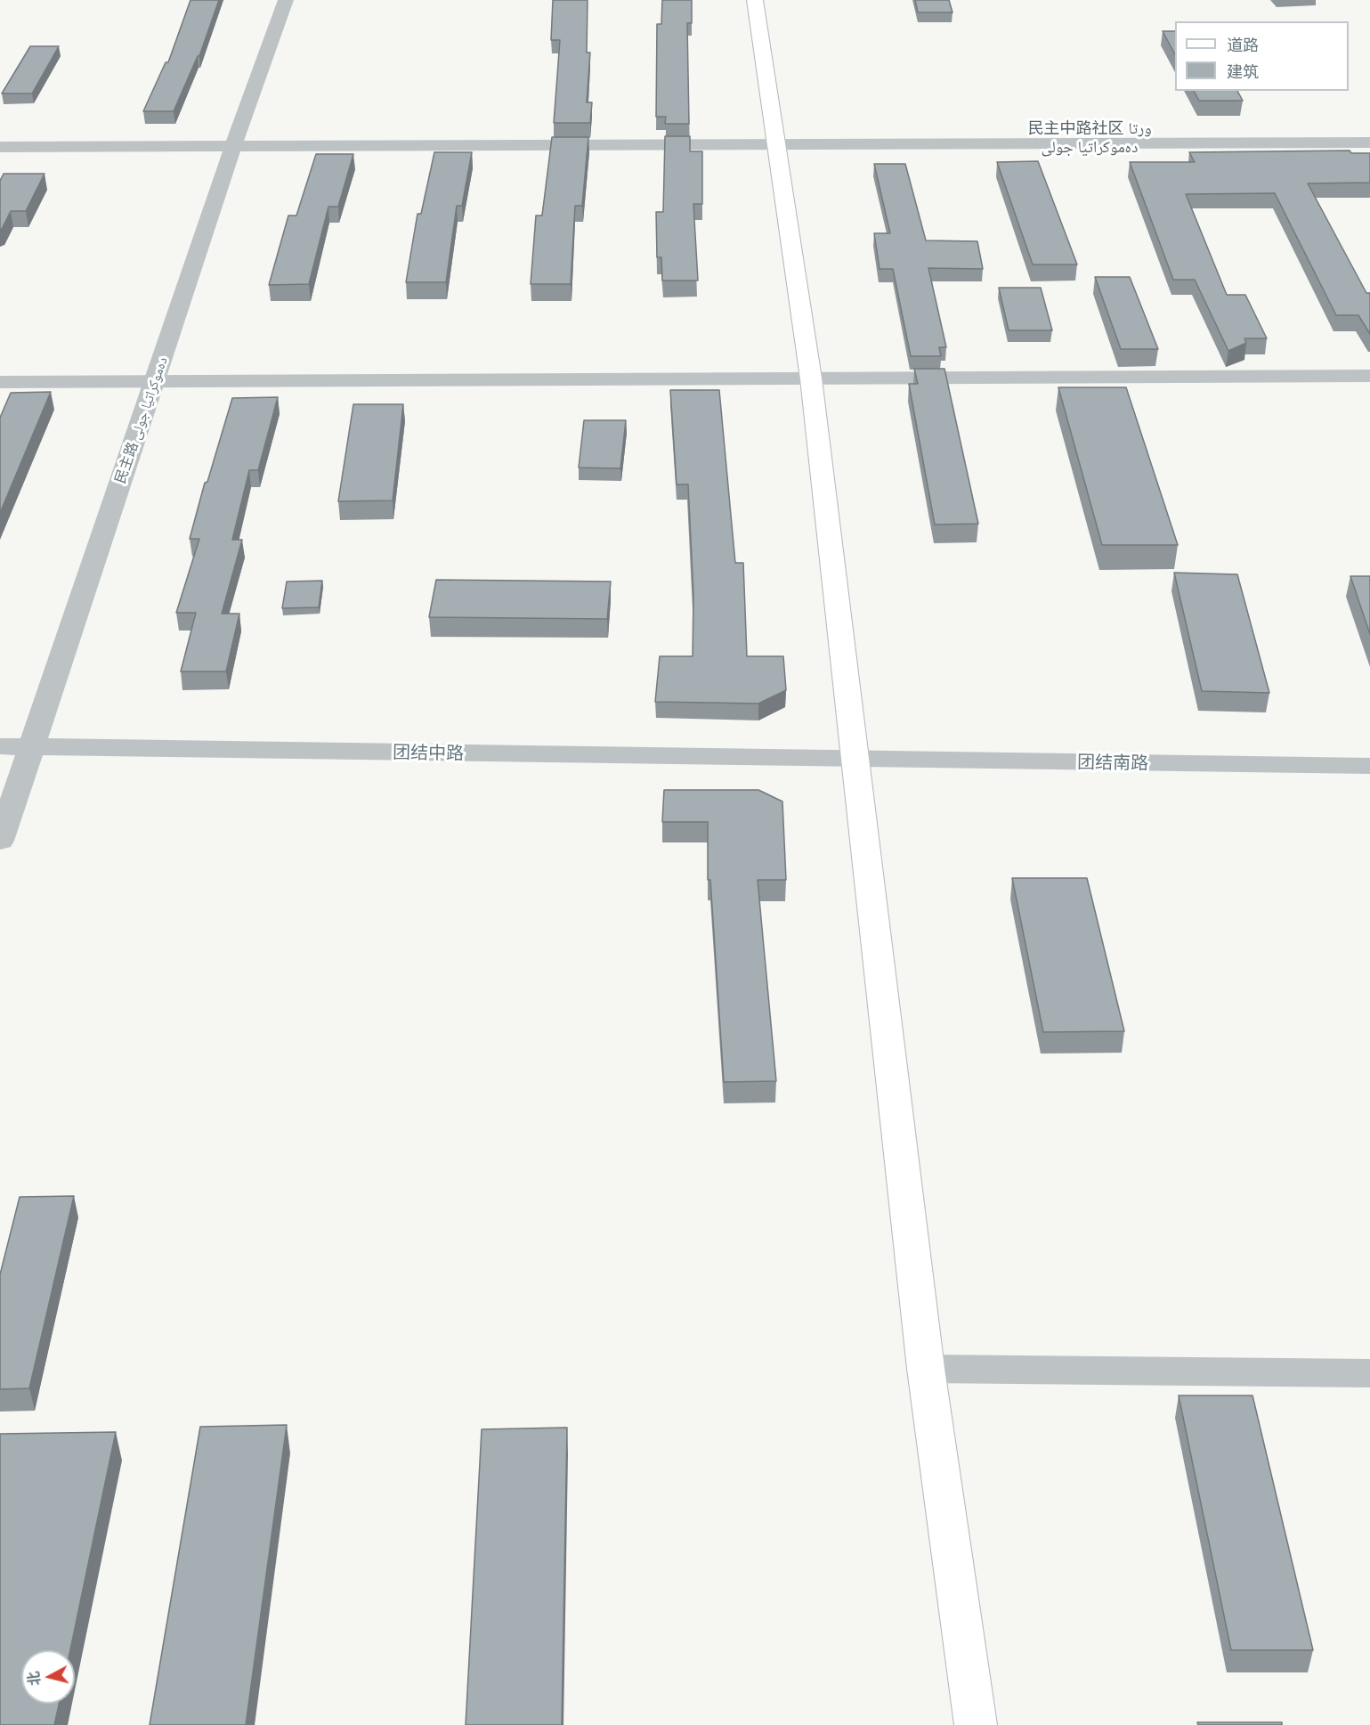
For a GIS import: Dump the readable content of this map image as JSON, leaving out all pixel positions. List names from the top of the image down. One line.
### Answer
{"streets":{"street":["民主路 دەموكراتيا جولى","团结中路","团结南路"]},"crossings":[["民主路 دەموكراتيا جولى","团结中路"],["团结中路","团结南路"]],"districts":["民主中路社区 ورتا دەموكراتيا جولى"],"legend":["道路","建筑"],"north":"left"}
